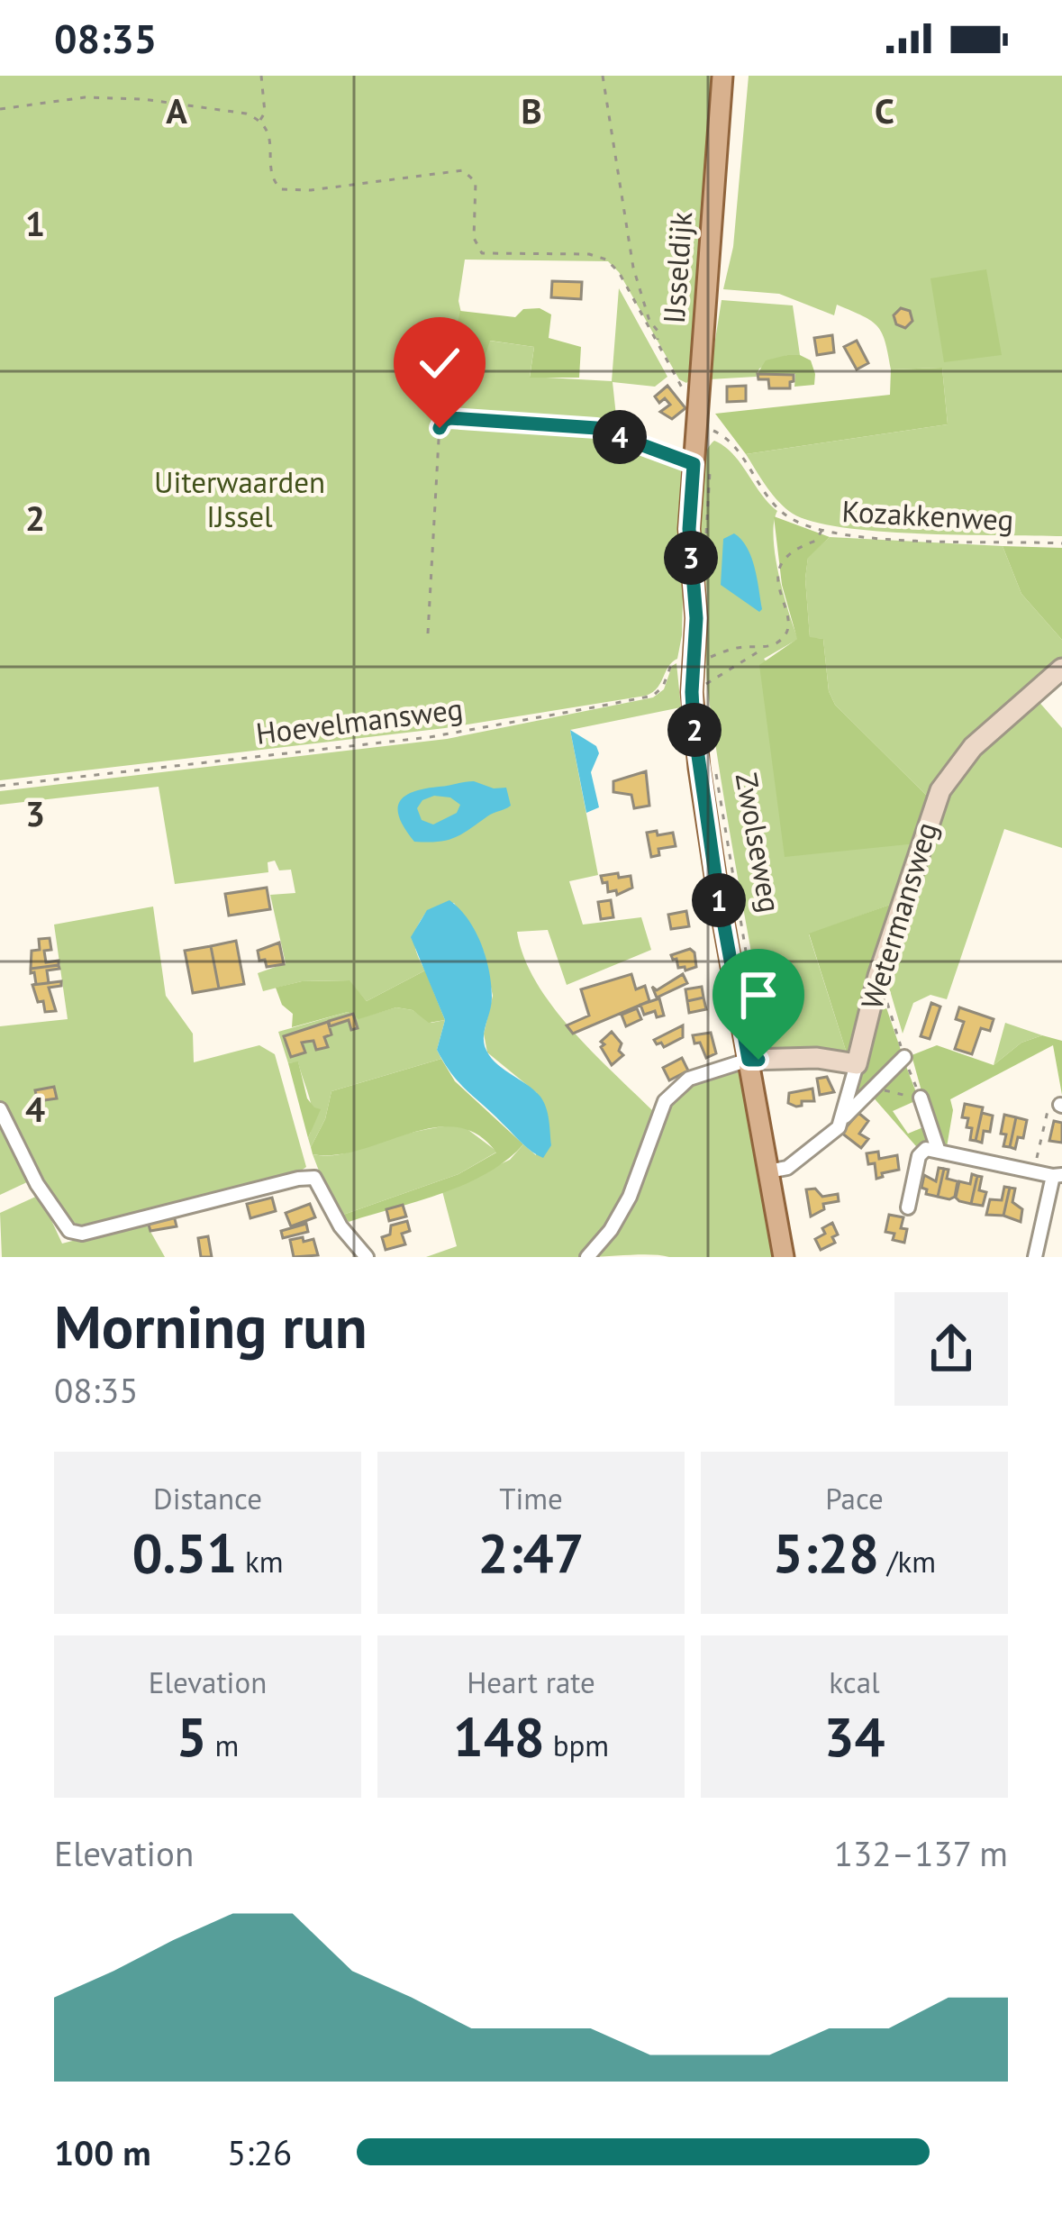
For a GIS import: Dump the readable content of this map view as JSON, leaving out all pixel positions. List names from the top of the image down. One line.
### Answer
{"streets":{"main road":["IJsseldijk","Zwolseweg"],"street":["Wetermansweg"],"path":["Kozakkenweg","Hoevelmansweg"]},"crossings":[["IJsseldijk","Zwolseweg"],["Hoevelmansweg","Zwolseweg"]],"parks":["Uiterwaarden IJssel"],"page":{"status":"08:35","pins":["4","3","2","1"],"heading":["Morning run","08:35"],"stats":[["Distance","0.51 km"],["Time","2:47"],["Pace","5:28 /km"],["Elevation","5 m"],["Heart rate","148 bpm"],["kcal","34"]],"chart":["Elevation","132–137 m"],"list":[{"name":"100 m","note":"5:26"}]},"grid":{"columns":["A","B","C"],"rows":["1","2","3","4"]}}
